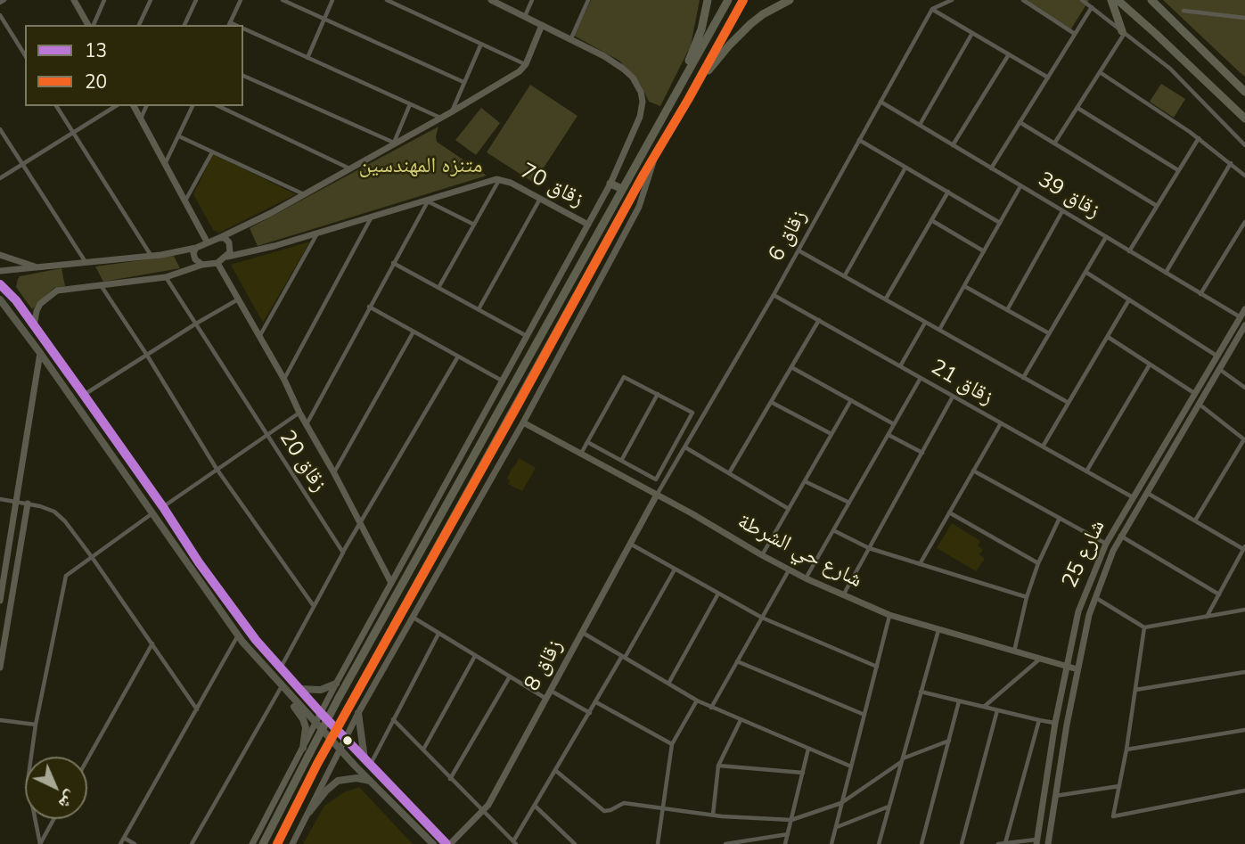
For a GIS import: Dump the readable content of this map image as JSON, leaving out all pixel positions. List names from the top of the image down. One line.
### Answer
{"streets":{"street":["زقاق 70","زقاق 39","زقاق 6","زقاق 21","زقاق 20","شارع حي الشرطة","شارع 25","زقاق 8"]},"crossings":[["زقاق 39","زقاق 6"],["زقاق 39","شارع 25"],["زقاق 6","زقاق 21"],["زقاق 6","شارع حي الشرطة"],["زقاق 6","زقاق 8"],["زقاق 21","شارع 25"],["شارع حي الشرطة","شارع 25"],["شارع حي الشرطة","زقاق 8"]],"parks":["متنزه المهندسين"],"lines":["transit line 20","transit line 13"],"legend":["13","20"],"north":"bottom right"}
